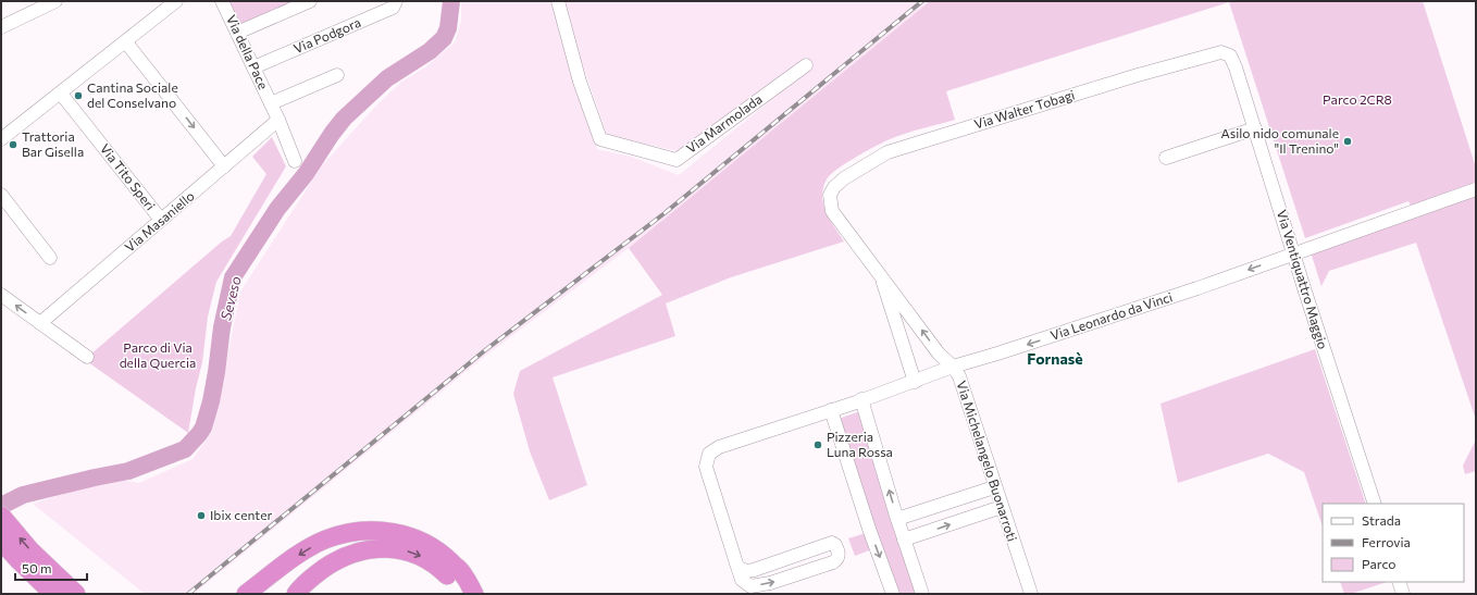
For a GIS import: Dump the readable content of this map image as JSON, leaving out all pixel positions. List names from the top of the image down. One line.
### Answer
{"streets":{"street":["Via Podgora","Via della Pace","Via Walter Tobagi","Via Marmolada","Via Tito Speri","Via Masaniello","Via Ventiquattro Maggio","Via Leonardo da Vinci","Via Michelangelo Buonarroti"]},"crossings":[["Via Podgora","Via della Pace"],["Via della Pace","Via Masaniello"],["Via Walter Tobagi","Via Ventiquattro Maggio"],["Via Walter Tobagi","Via Michelangelo Buonarroti"],["Via Tito Speri","Via Masaniello"],["Via Ventiquattro Maggio","Via Leonardo da Vinci"],["Via Leonardo da Vinci","Via Michelangelo Buonarroti"]],"districts":["Fornasè"],"water":["Seveso"],"parks":["Parco 2CR8","Parco di Via della Quercia"],"places":["Cantina Sociale del Conselvano","Asilo nido comunale \"Il Trenino\"","Trattoria Bar Gisella","Pizzeria Luna Rossa","Ibix center"],"legend":["Strada","Ferrovia","Parco"],"scale_bar":"50 m"}
